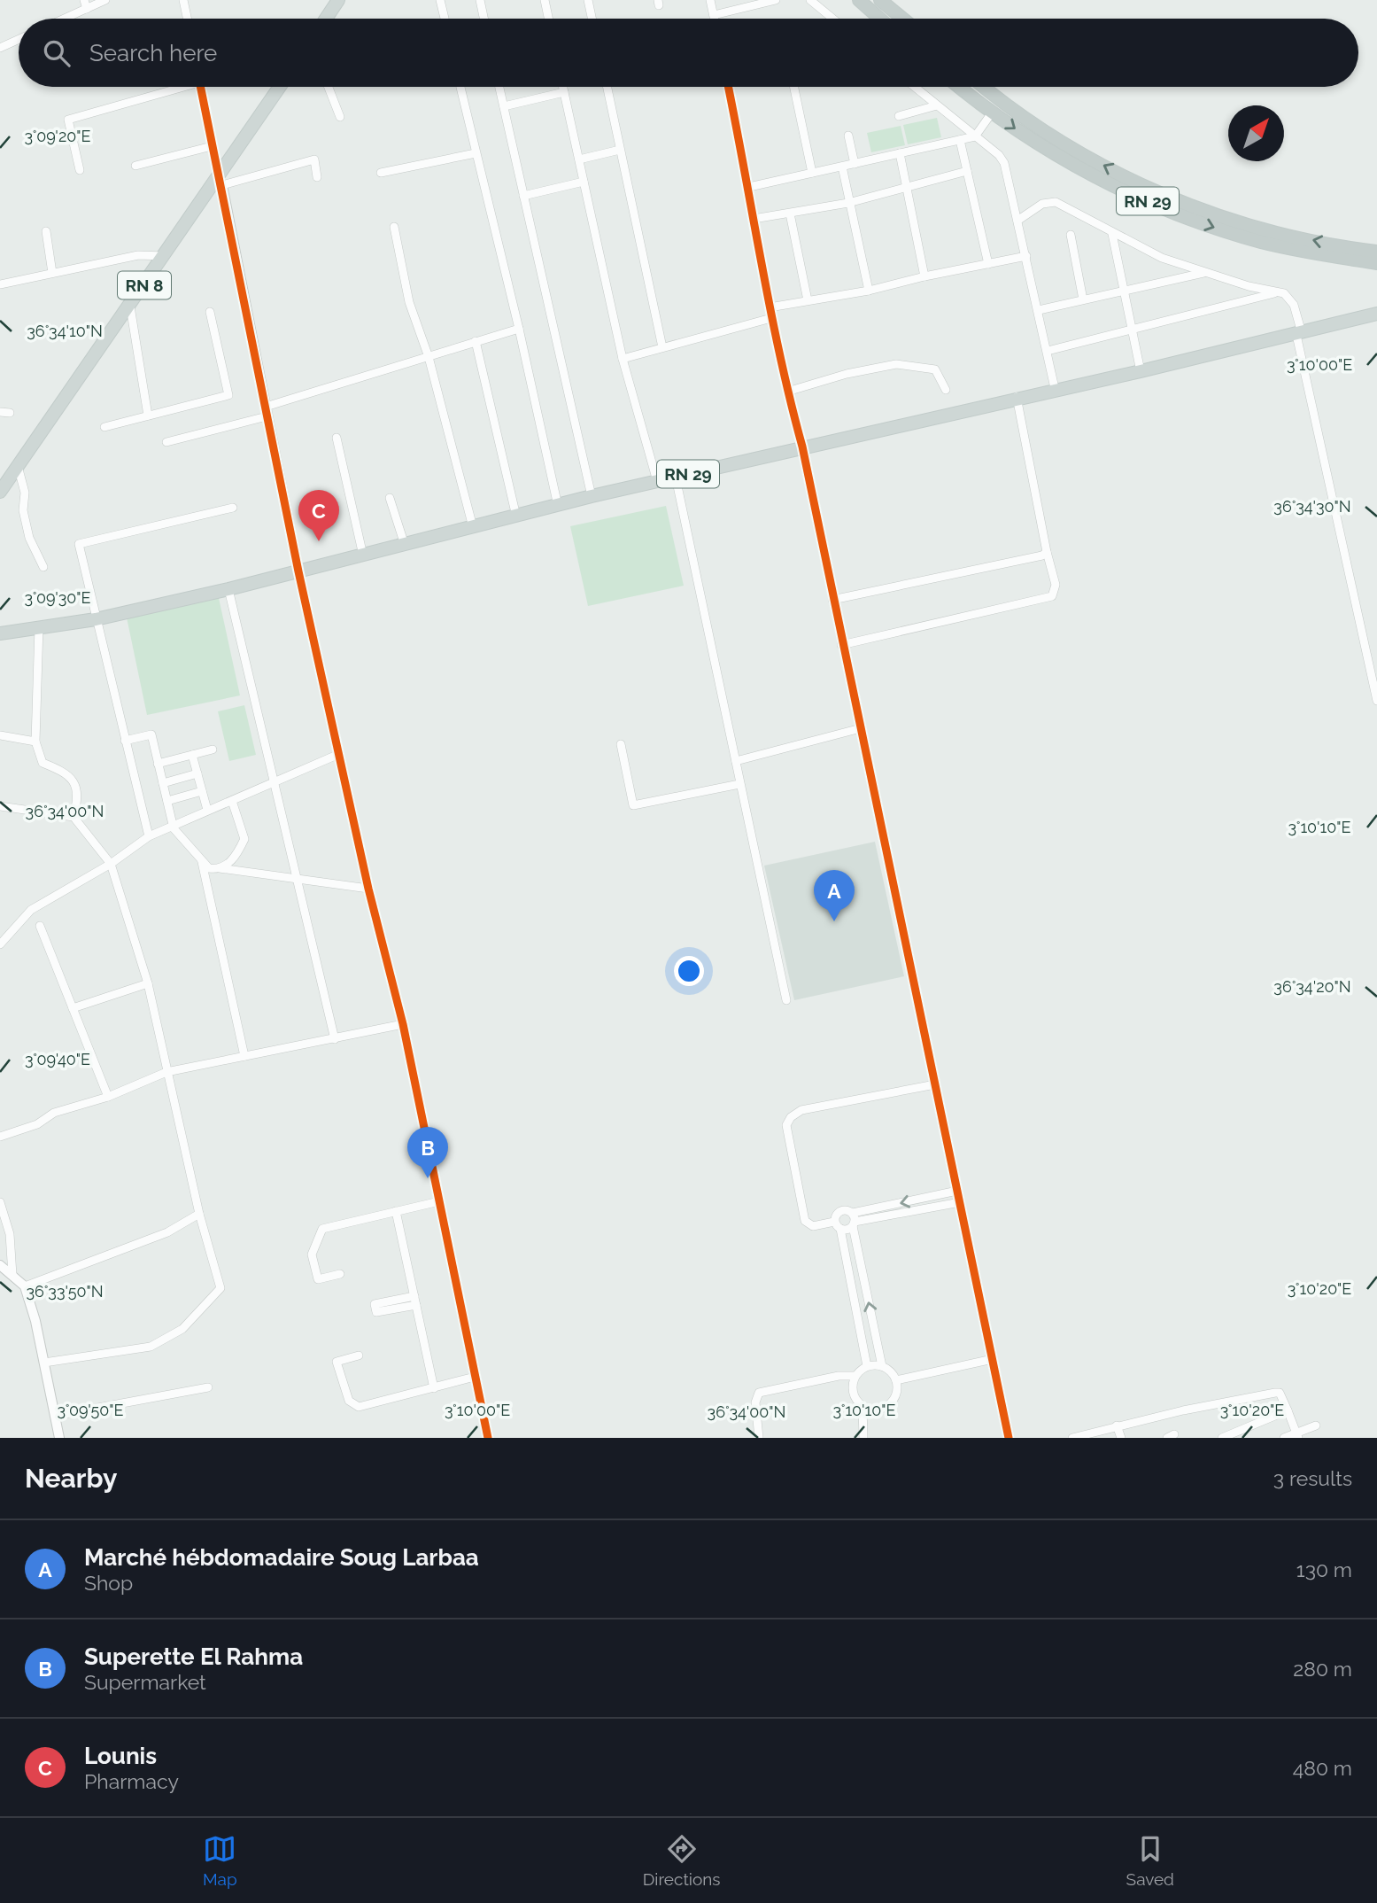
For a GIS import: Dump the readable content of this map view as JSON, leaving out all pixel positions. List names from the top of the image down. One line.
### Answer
{"streets":{"highway":["RN 29"],"main road":["RN 8"]},"north":"top right","page":{"search":"Search here","pins":["C","A","B"],"heading":["Nearby","3 results"],"list":[{"mark":"A","name":"Marché hébdomadaire Soug Larbaa","note":"Shop","value":"130 m"},{"mark":"B","name":"Superette El Rahma","note":"Supermarket","value":"280 m"},{"mark":"C","name":"Lounis","note":"Pharmacy","value":"480 m"}],"nav":["Map","Directions","Saved"]},"coordinates":["3°09'20\"E","36°34'10\"N","3°10'00\"E","36°34'30\"N","3°09'30\"E","36°34'00\"N","3°10'10\"E","36°34'20\"N","3°09'40\"E","3°10'20\"E","36°33'50\"N","3°09'50\"E"]}
